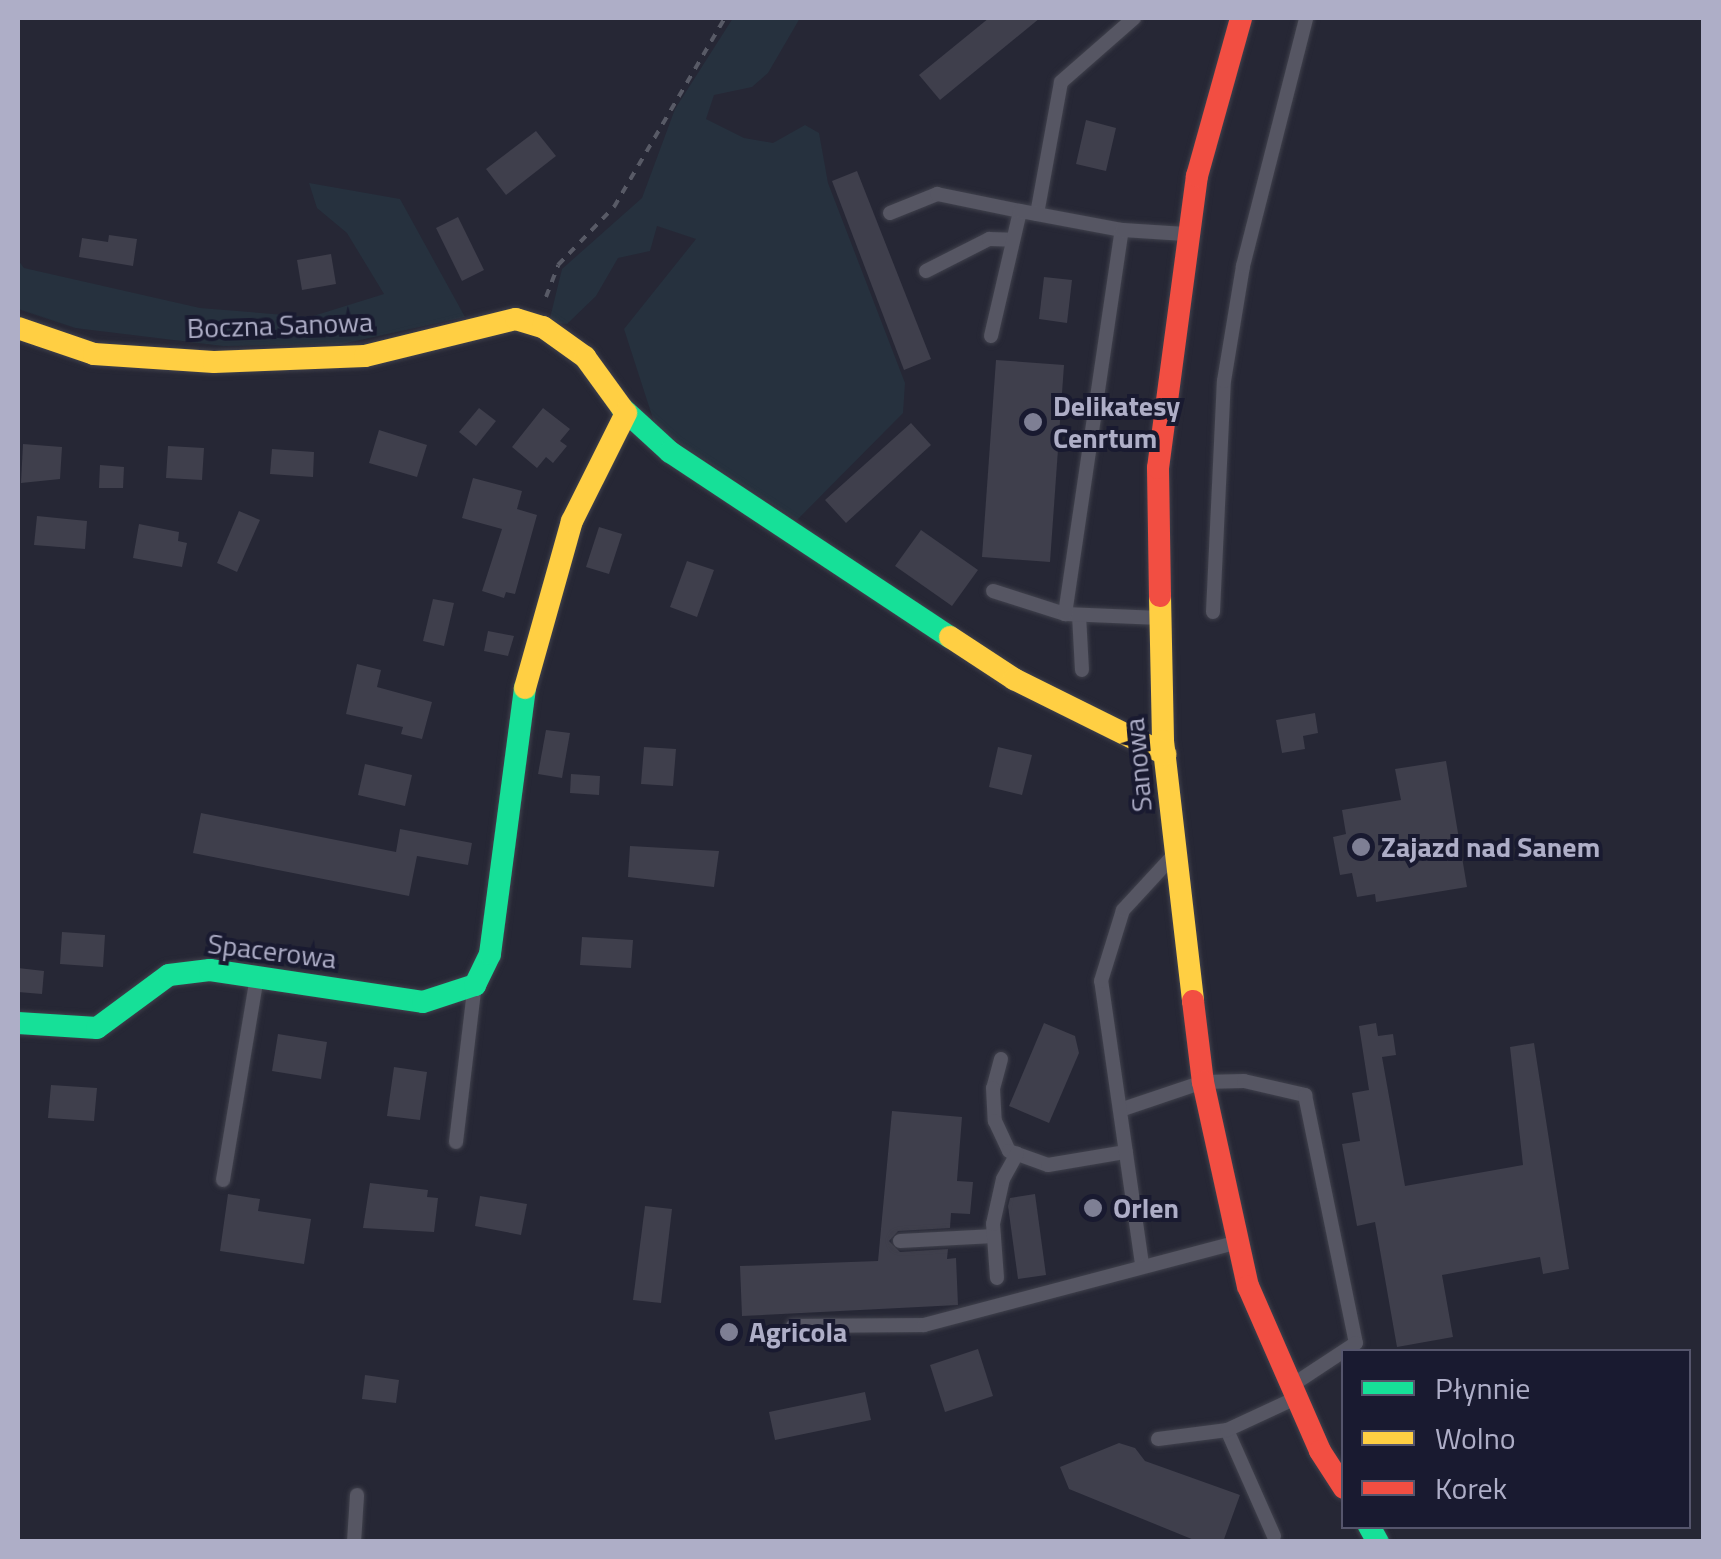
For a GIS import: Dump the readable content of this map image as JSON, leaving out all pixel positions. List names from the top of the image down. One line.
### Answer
{"streets":{"street":["Boczna Sanowa","Sanowa","Spacerowa"]},"places":["Delikatesy Cenrtum","Zajazd nad Sanem","Orlen","Agricola"],"legend":["Płynnie","Wolno","Korek"]}
